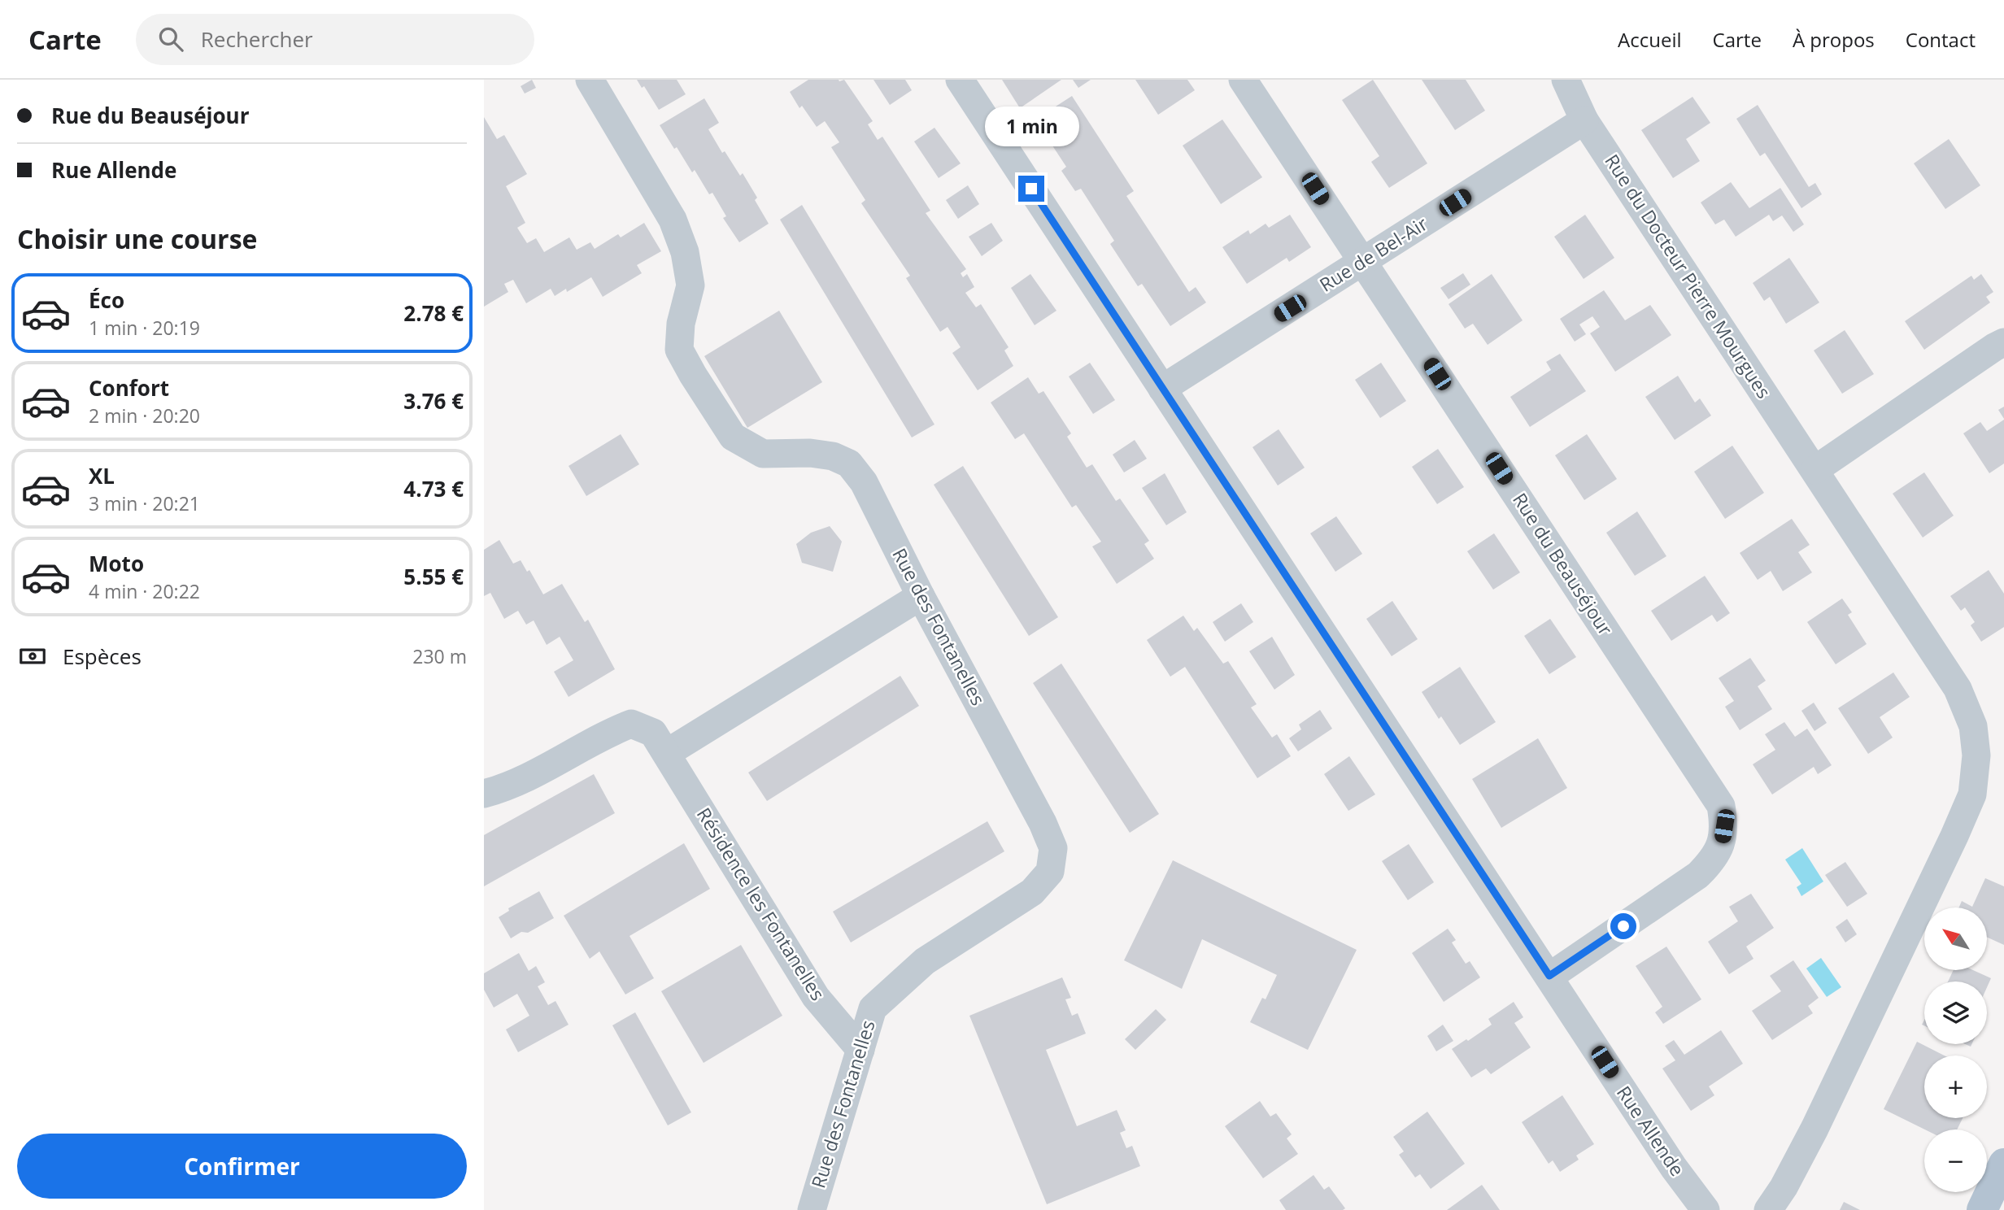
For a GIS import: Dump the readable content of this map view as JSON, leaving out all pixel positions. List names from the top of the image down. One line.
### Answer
{"streets":{"street":["Rue de Bel-Air","Rue du Docteur Pierre Mourgues","Rue du Beauséjour","Rue des Fontanelles","Résidence les Fontanelles","Rue Allende"]},"crossings":[["Rue de Bel-Air","Rue du Docteur Pierre Mourgues"],["Rue de Bel-Air","Rue du Beauséjour"],["Rue de Bel-Air","Rue Allende"],["Rue du Beauséjour","Rue Allende"],["Rue des Fontanelles","Résidence les Fontanelles"]],"north":"top left","page":{"header":"Carte","search":"Rechercher","nav":["Accueil","Carte","À propos","Contact"],"banner":["Rue du Beauséjour","Rue Allende"],"bubble":"1 min","heading":"Choisir une course","list":[{"name":"Éco","note":"1 min · 20:19","value":"2.78 €"},{"name":"Confort","note":"2 min · 20:20","value":"3.76 €"},{"name":"XL","note":"3 min · 20:21","value":"4.73 €"},{"name":"Moto","note":"4 min · 20:22","value":"5.55 €"}],"pay":["Espèces","230 m"],"map_buttons":["+","−"],"buttons":"Confirmer"}}
